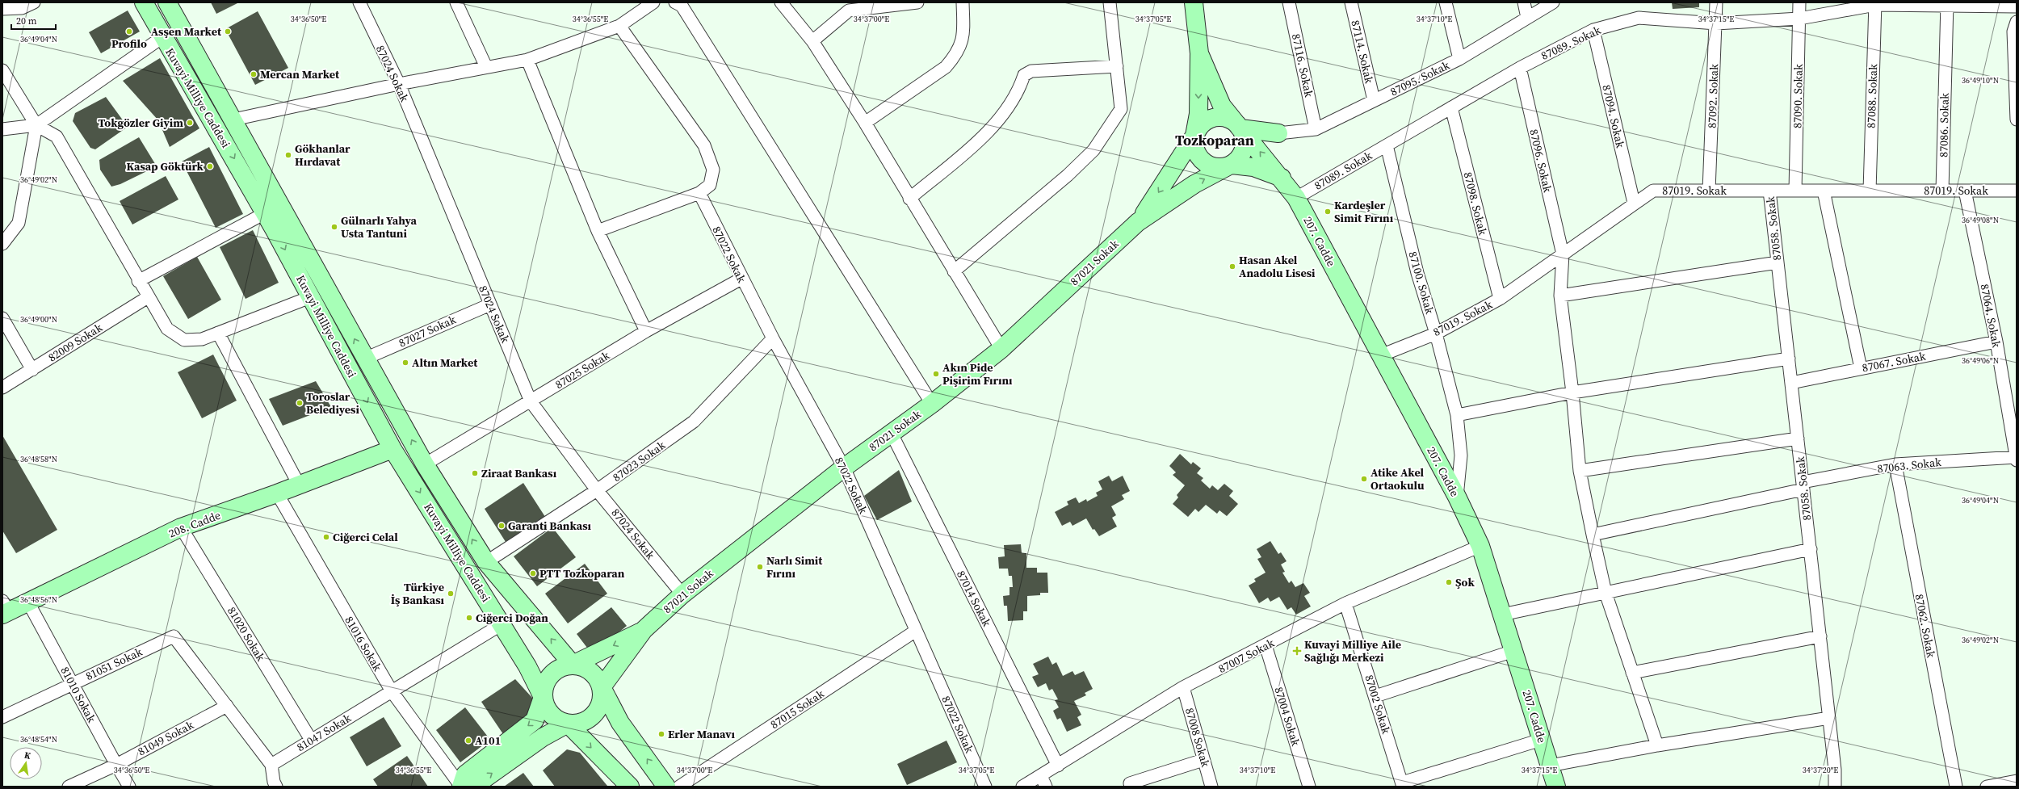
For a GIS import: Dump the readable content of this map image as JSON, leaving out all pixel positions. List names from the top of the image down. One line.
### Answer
{"streets":{"street":["87089. Sokak","87114. Sokak","87116. Sokak","87024 Sokak","87095. Sokak","87092. Sokak","87090. Sokak","87088. Sokak","Kuvayi Milliye Caddesi","87094. Sokak","87086. Sokak","87096. Sokak","87019. Sokak","87098. Sokak","87058. Sokak","207. Cadde","87022 Sokak","87021 Sokak","87100. Sokak","87064. Sokak","87027 Sokak","82009 Sokak","87067. Sokak","87025 Sokak","87023 Sokak","87063. Sokak","208. Cadde","87014 Sokak","87062. Sokak","81020 Sokak","81016 Sokak","87007 Sokak","81051 Sokak","81010 Sokak","87002 Sokak","87015 Sokak","87004 Sokak","81047 Sokak","87008 Sokak","81049 Sokak"]},"crossings":[["87089. Sokak","87092. Sokak"],["87089. Sokak","87090. Sokak"],["87089. Sokak","87088. Sokak"],["87089. Sokak","87094. Sokak"],["87089. Sokak","87086. Sokak"],["87089. Sokak","87096. Sokak"],["87089. Sokak","87098. Sokak"],["87089. Sokak","207. Cadde"],["87089. Sokak","87100. Sokak"],["87114. Sokak","87095. Sokak"],["87116. Sokak","87095. Sokak"],["87024 Sokak","87021 Sokak"],["87024 Sokak","87027 Sokak"],["87024 Sokak","87025 Sokak"],["87024 Sokak","87023 Sokak"],["87092. Sokak","87019. Sokak"],["87090. Sokak","87019. Sokak"],["87088. Sokak","87019. Sokak"],["Kuvayi Milliye Caddesi","87021 Sokak"],["Kuvayi Milliye Caddesi","87027 Sokak"],["Kuvayi Milliye Caddesi","87025 Sokak"],["Kuvayi Milliye Caddesi","87023 Sokak"],["Kuvayi Milliye Caddesi","208. Cadde"],["Kuvayi Milliye Caddesi","81047 Sokak"],["87094. Sokak","87019. Sokak"],["87086. Sokak","87019. Sokak"],["87096. Sokak","87019. Sokak"],["87096. Sokak","87063. Sokak"],["87019. Sokak","87098. Sokak"],["87019. Sokak","87058. Sokak"],["87019. Sokak","207. Cadde"],["87019. Sokak","87100. Sokak"],["87019. Sokak","87064. Sokak"],["87058. Sokak","87067. Sokak"],["87058. Sokak","87063. Sokak"],["207. Cadde","87100. Sokak"],["207. Cadde","87007 Sokak"],["87022 Sokak","87021 Sokak"],["87022 Sokak","87025 Sokak"],["87022 Sokak","87023 Sokak"],["87022 Sokak","87015 Sokak"],["87021 Sokak","87014 Sokak"],["87064. Sokak","87067. Sokak"],["87064. Sokak","87063. Sokak"],["87063. Sokak","87062. Sokak"],["208. Cadde","81020 Sokak"],["208. Cadde","81016 Sokak"],["208. Cadde","81010 Sokak"],["87014 Sokak","87007 Sokak"],["81020 Sokak","81047 Sokak"],["81016 Sokak","81047 Sokak"],["87007 Sokak","87002 Sokak"],["87007 Sokak","87004 Sokak"],["87007 Sokak","87008 Sokak"],["81051 Sokak","81010 Sokak"],["81051 Sokak","81049 Sokak"],["81010 Sokak","81049 Sokak"]],"districts":["Tozkoparan"],"places":{"other":["Profilo","Asşen Market","Mercan Market","Tokgözler Giyim","Gökhanlar Hırdavat","Kasap Göktürk","Kardeşler Simit Fırını","Gülnarlı Yahya Usta Tantuni","Hasan Akel Anadolu Lisesi","Altın Market","Akın Pide Pişirim Fırını","Toroslar Belediyesi","Ziraat Bankası","Atike Akel Ortaokulu","Garanti Bankası","Ciğerci Celal","Narlı Simit Fırını","PTT Tozkoparan","Şok","Türkiye İş Bankası","Ciğerci Doğan","Erler Manavı","A101"],"health":["Kuvayi Milliye Aile Sağlığı Merkezi"]},"scale_bar":"20 m","north":"top","coordinates":["34°36'50\"E","34°36'55\"E","34°37'00\"E","34°37'05\"E","34°37'10\"E","34°37'15\"E","36°49'04\"N","36°49'10\"N","36°49'02\"N","36°49'08\"N","36°49'00\"N","36°49'06\"N","36°48'58\"N","36°48'56\"N","36°48'54\"N","34°37'20\"E"]}
